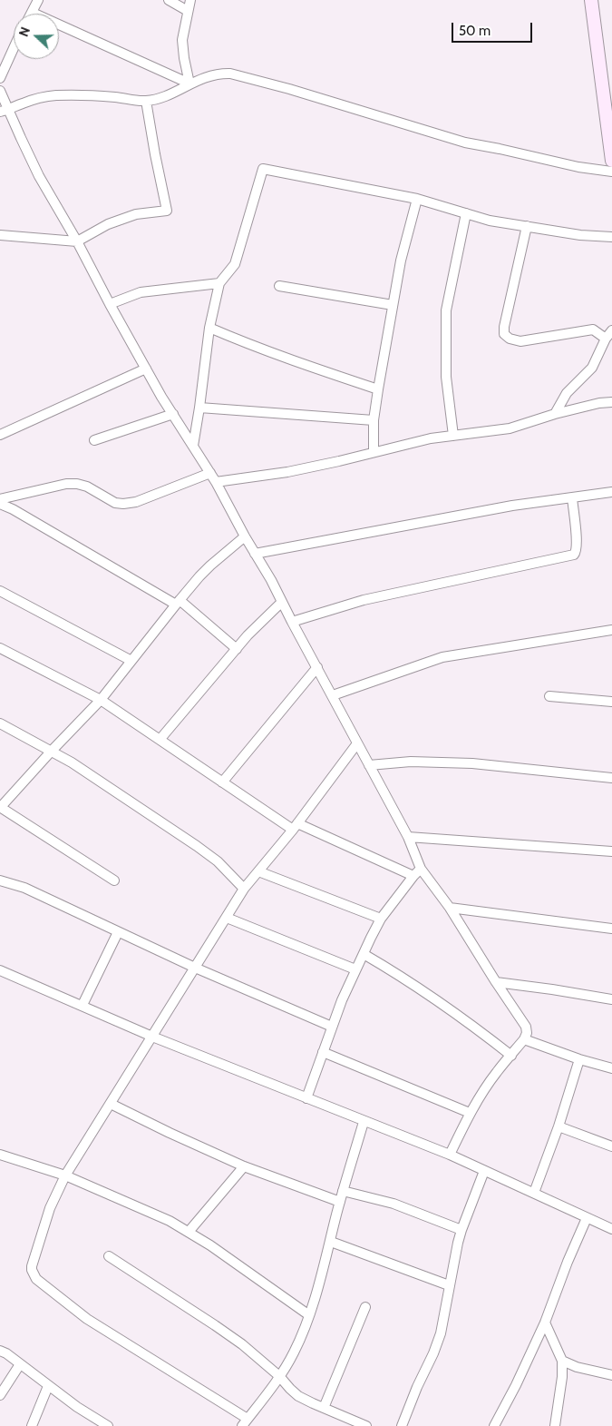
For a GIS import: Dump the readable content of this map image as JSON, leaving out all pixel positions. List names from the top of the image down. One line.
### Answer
{"scale_bar":"50 m","north":"left"}
